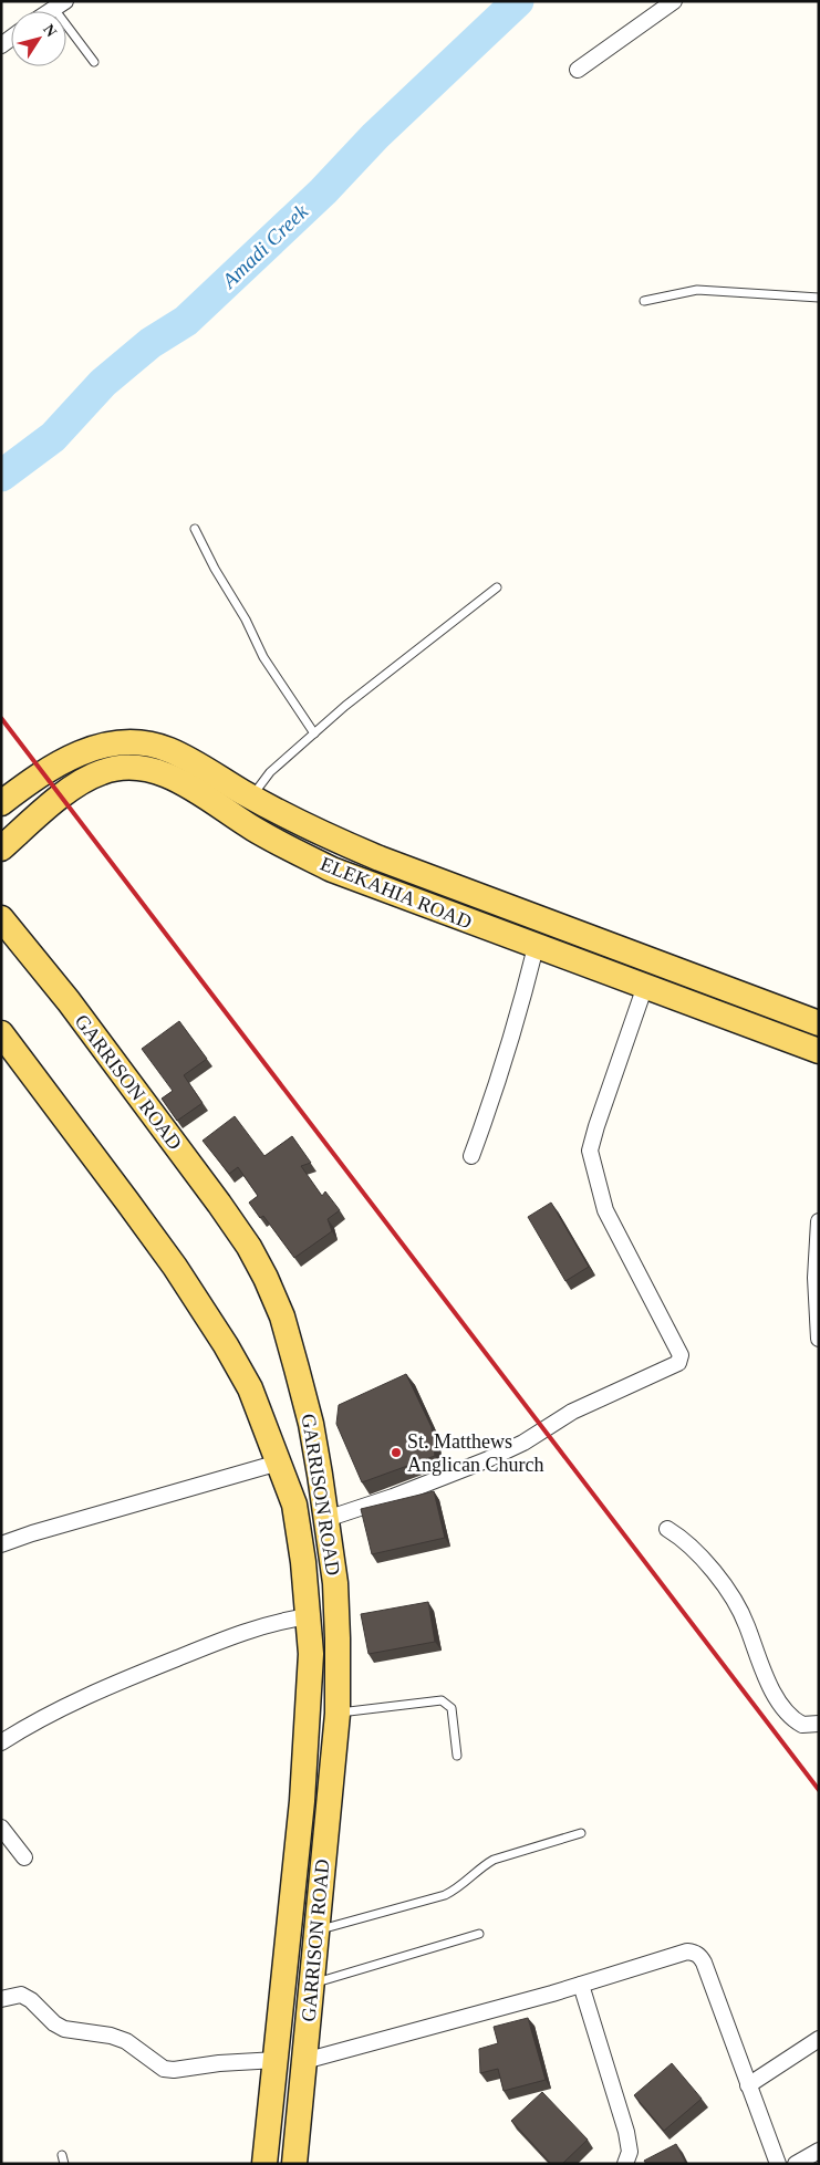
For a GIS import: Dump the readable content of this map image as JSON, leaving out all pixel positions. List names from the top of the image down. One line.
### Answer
{"streets":{"main road":["ELEKAHIA ROAD","GARRISON ROAD"]},"water":["Amadi Creek"],"places":["St. Matthews Anglican Church"],"north":"top right"}
